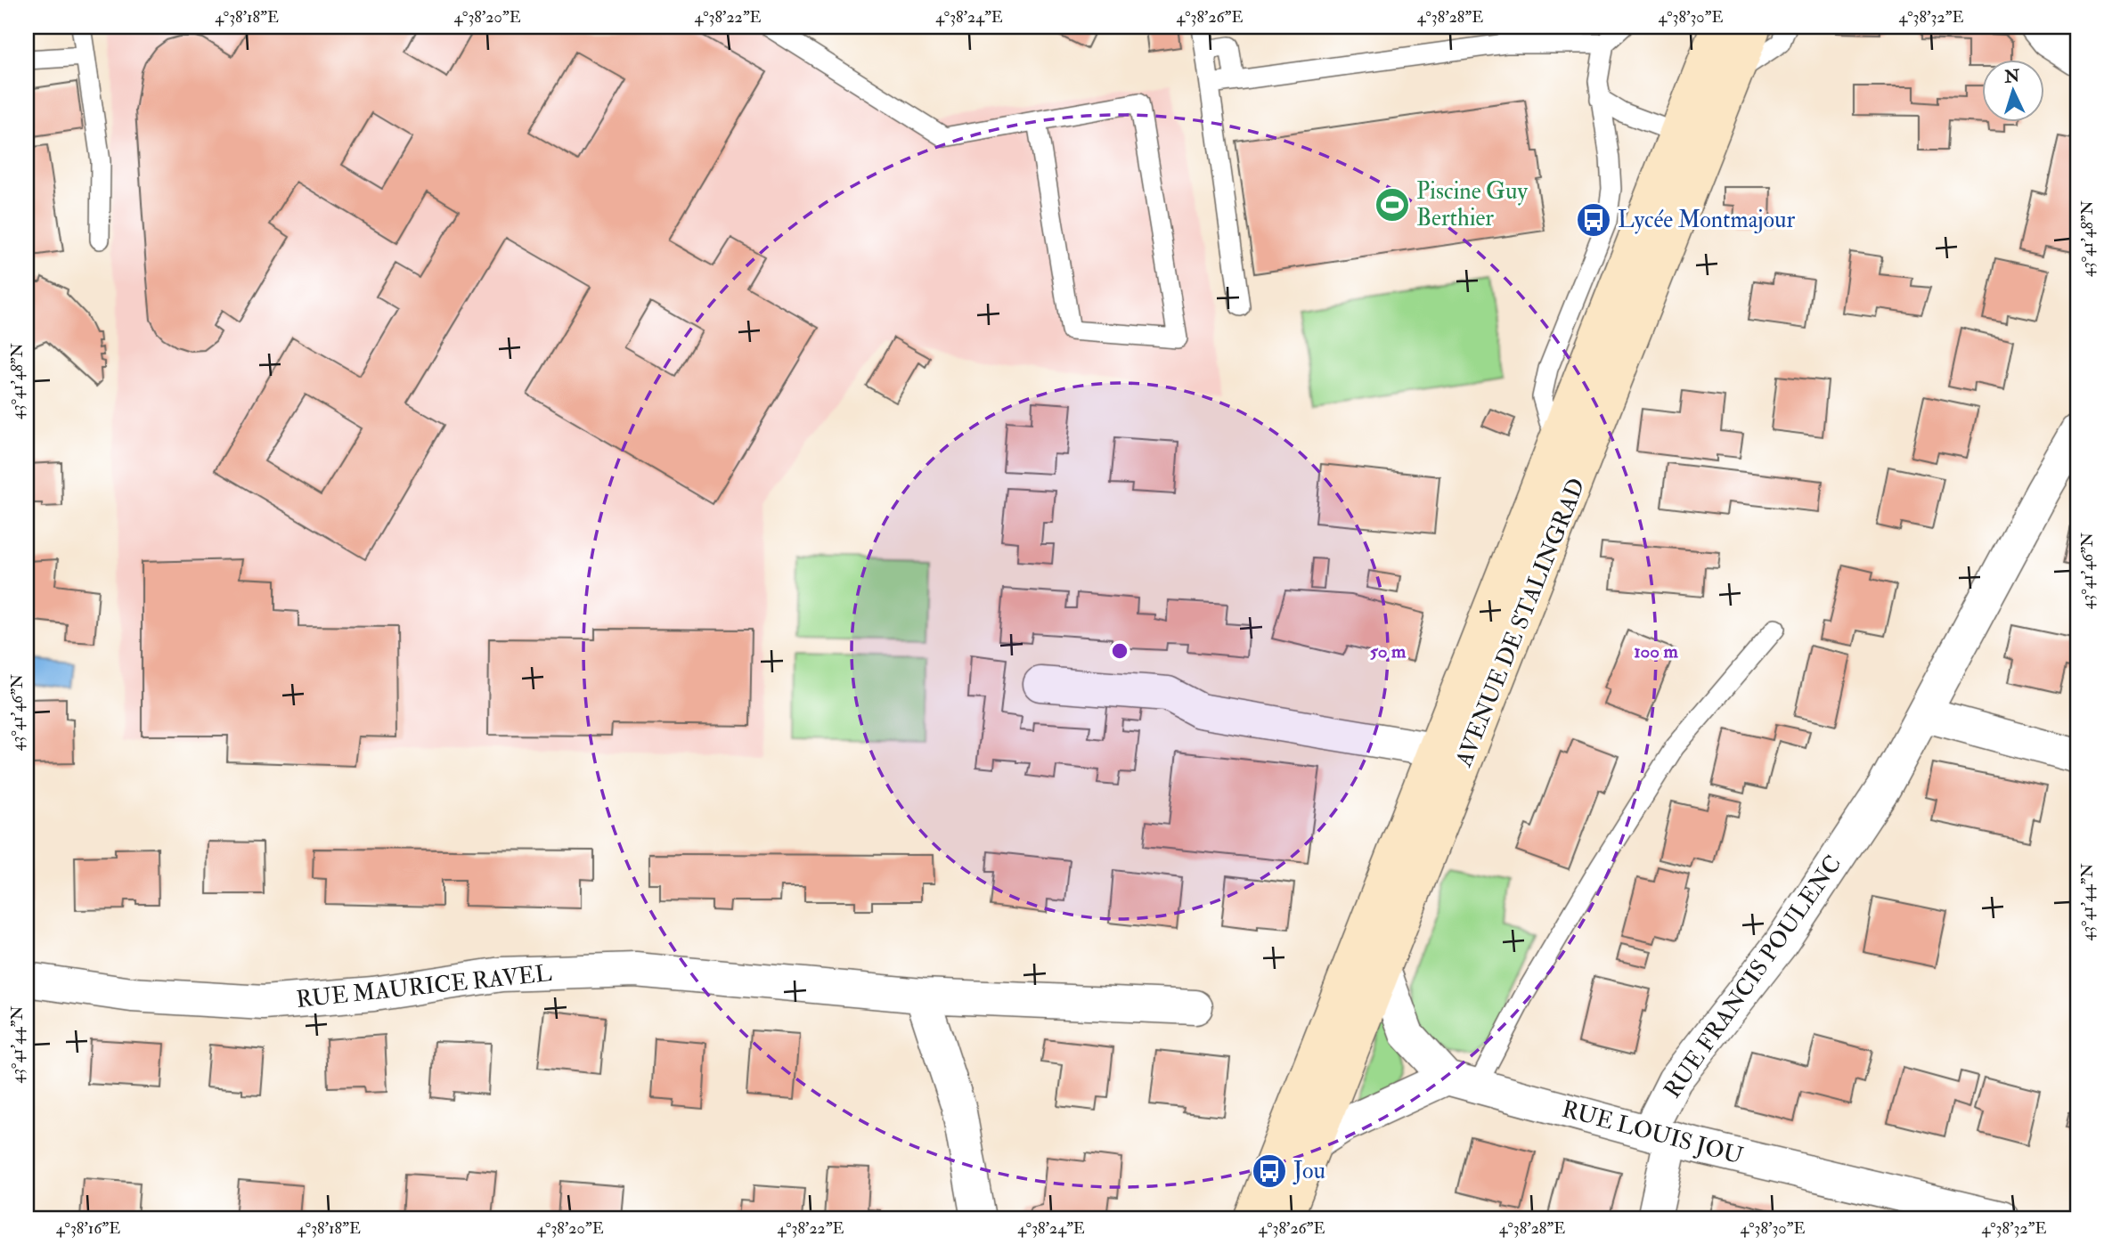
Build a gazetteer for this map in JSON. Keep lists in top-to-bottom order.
{
  "streets": {
    "main road": ["AVENUE DE STALINGRAD"],
    "street": ["RUE FRANCIS POULENC", "RUE MAURICE RAVEL", "RUE LOUIS JOU"]
  },
  "crossings": [
    ["RUE FRANCIS POULENC", "RUE LOUIS JOU"]
  ],
  "places": {
    "sports": ["Piscine Guy Berthier"],
    "bus stop": ["Lycée Montmajour", "Jou"]
  },
  "north": "top",
  "coordinates": [
    "4°38'18\"E",
    "4°38'20\"E",
    "4°38'22\"E",
    "4°38'24\"E",
    "4°38'26\"E",
    "4°38'28\"E",
    "4°38'30\"E",
    "4°38'32\"E",
    "43°41'48\"N",
    "43°41'46\"N",
    "43°41'44\"N",
    "4°38'16\"E"
  ],
  "rings": ["50 m", "100 m"]
}
